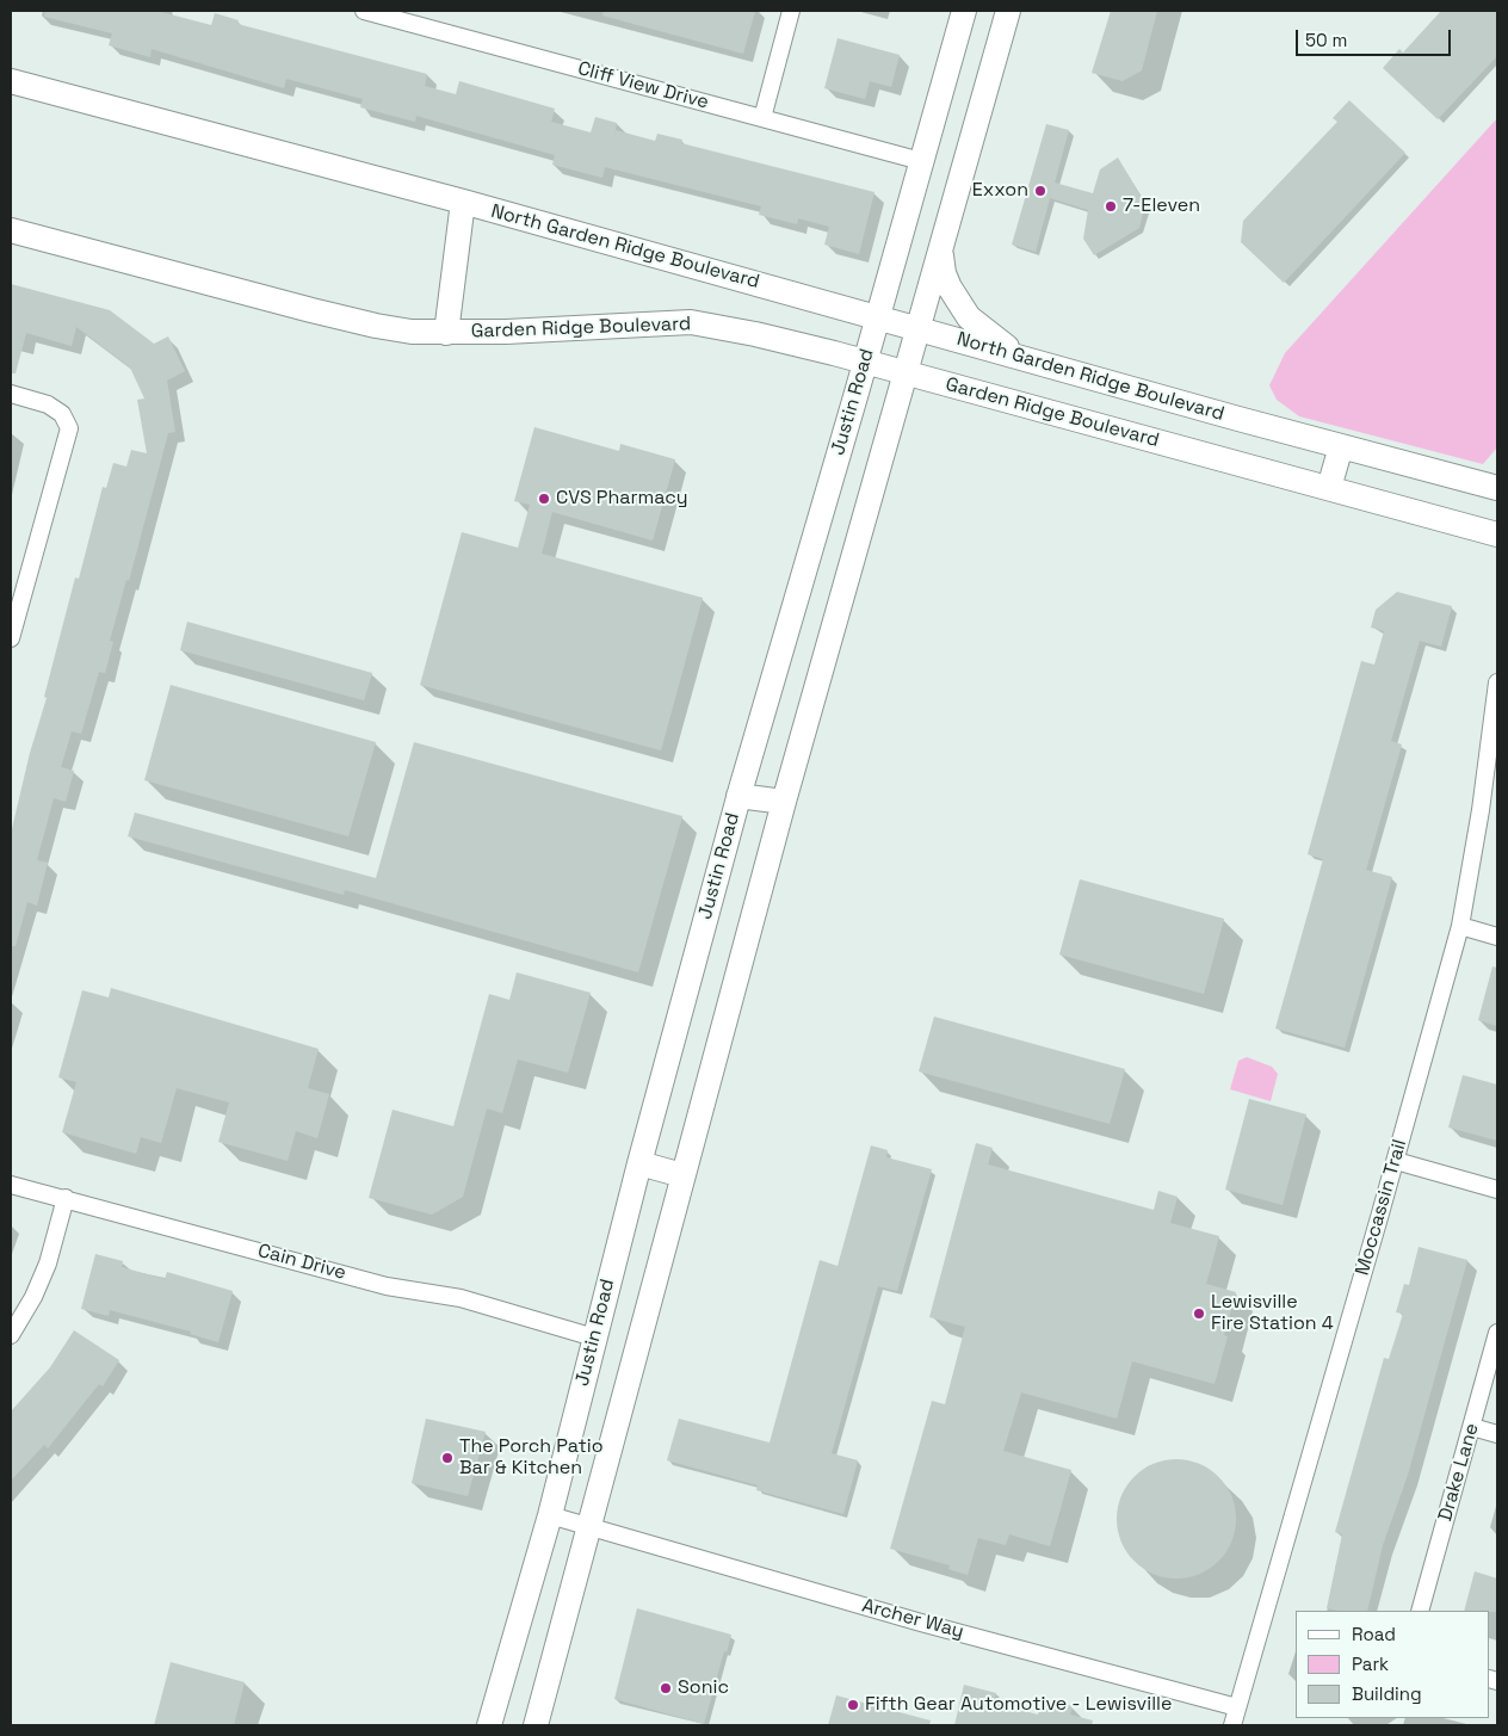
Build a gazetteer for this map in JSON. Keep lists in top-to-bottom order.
{
  "streets": {
    "main road": ["North Garden Ridge Boulevard", "Garden Ridge Boulevard", "Justin Road"],
    "street": [
      "Cliff View Drive",
      "Moccassin Trail",
      "Cain Drive",
      "Drake Lane",
      "Archer Way"
    ]
  },
  "crossings": [
    ["Cliff View Drive", "Justin Road"],
    ["North Garden Ridge Boulevard", "Justin Road"],
    ["Garden Ridge Boulevard", "Justin Road"],
    ["Justin Road", "Cain Drive"],
    ["Justin Road", "Archer Way"],
    ["Moccassin Trail", "Archer Way"]
  ],
  "places": [
    "Exxon",
    "7-Eleven",
    "CVS Pharmacy",
    "Lewisville Fire Station 4",
    "The Porch Patio Bar & Kitchen",
    "Sonic",
    "Fifth Gear Automotive - Lewisville"
  ],
  "legend": ["Road", "Park", "Building"],
  "scale_bar": "50 m"
}
